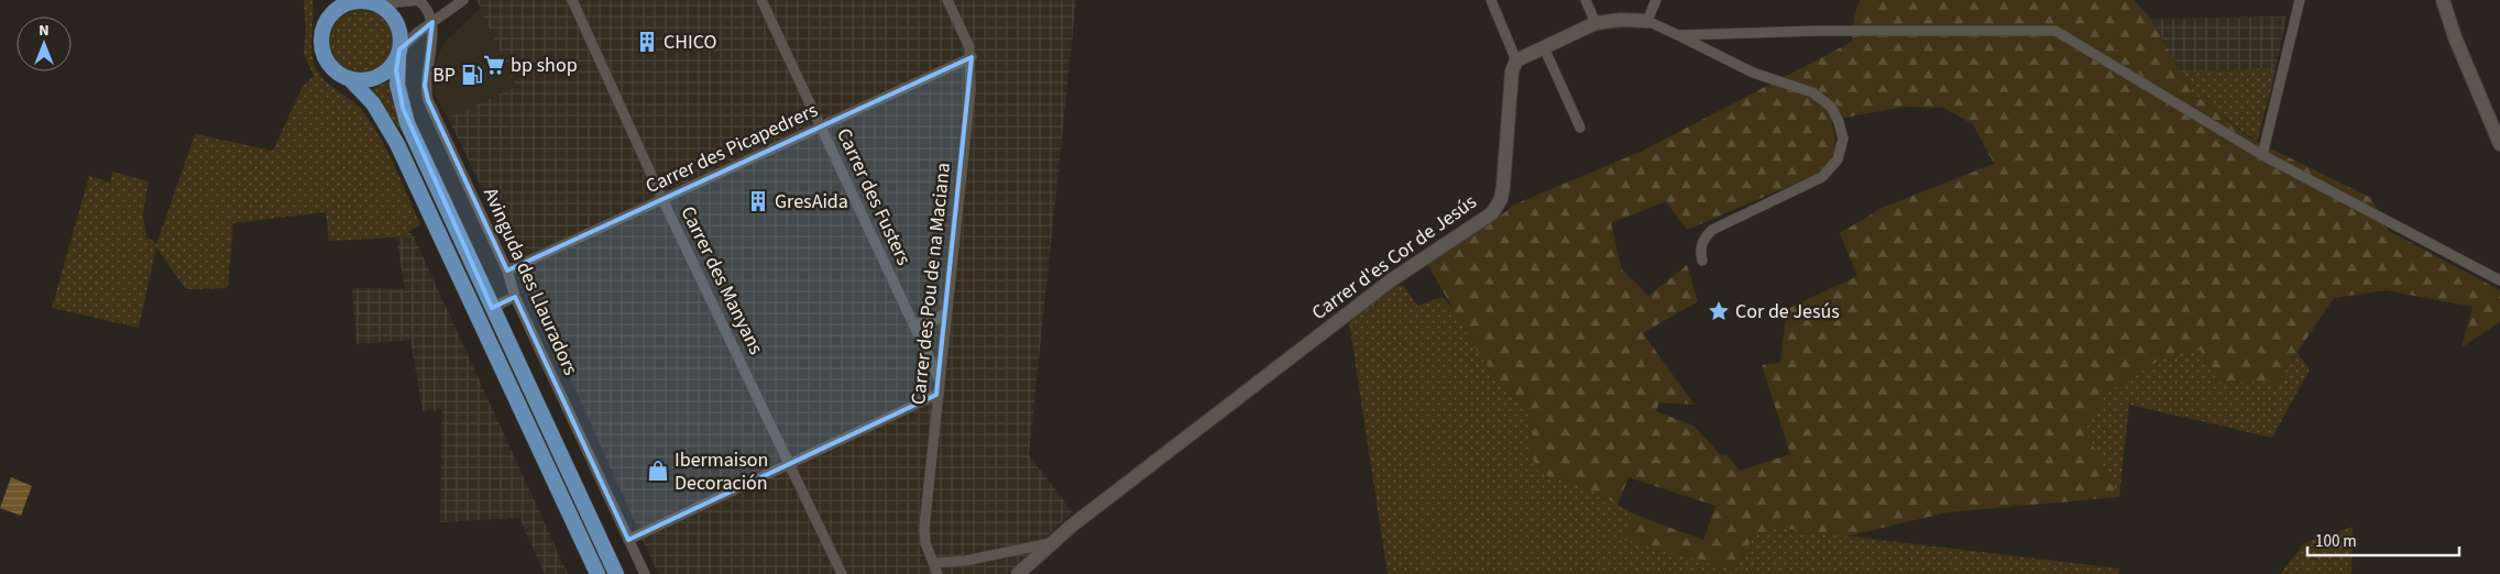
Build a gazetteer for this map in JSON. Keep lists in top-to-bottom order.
{
  "streets": {
    "street": [
      "Carrer des Picapedrers",
      "Carrer des Fusters",
      "Carrer d'es Cor de Jesús",
      "Carrer des Manyans",
      "Avinguda des Llauradors",
      "Carrer des Pou de na Maciana"
    ]
  },
  "crossings": [
    ["Carrer des Picapedrers", "Carrer des Fusters"],
    ["Carrer des Picapedrers", "Carrer des Manyans"],
    ["Carrer des Picapedrers", "Avinguda des Llauradors"],
    ["Carrer des Picapedrers", "Carrer des Pou de na Maciana"],
    ["Carrer des Fusters", "Carrer des Pou de na Maciana"]
  ],
  "places": {
    "building": ["CHICO", "GresAida"],
    "supermarket": ["bp shop"],
    "fuel station": ["BP"],
    "place": ["Cor de Jesús"],
    "shop": ["Ibermaison Decoración"]
  },
  "scale_bar": "100 m",
  "north": "top"
}
